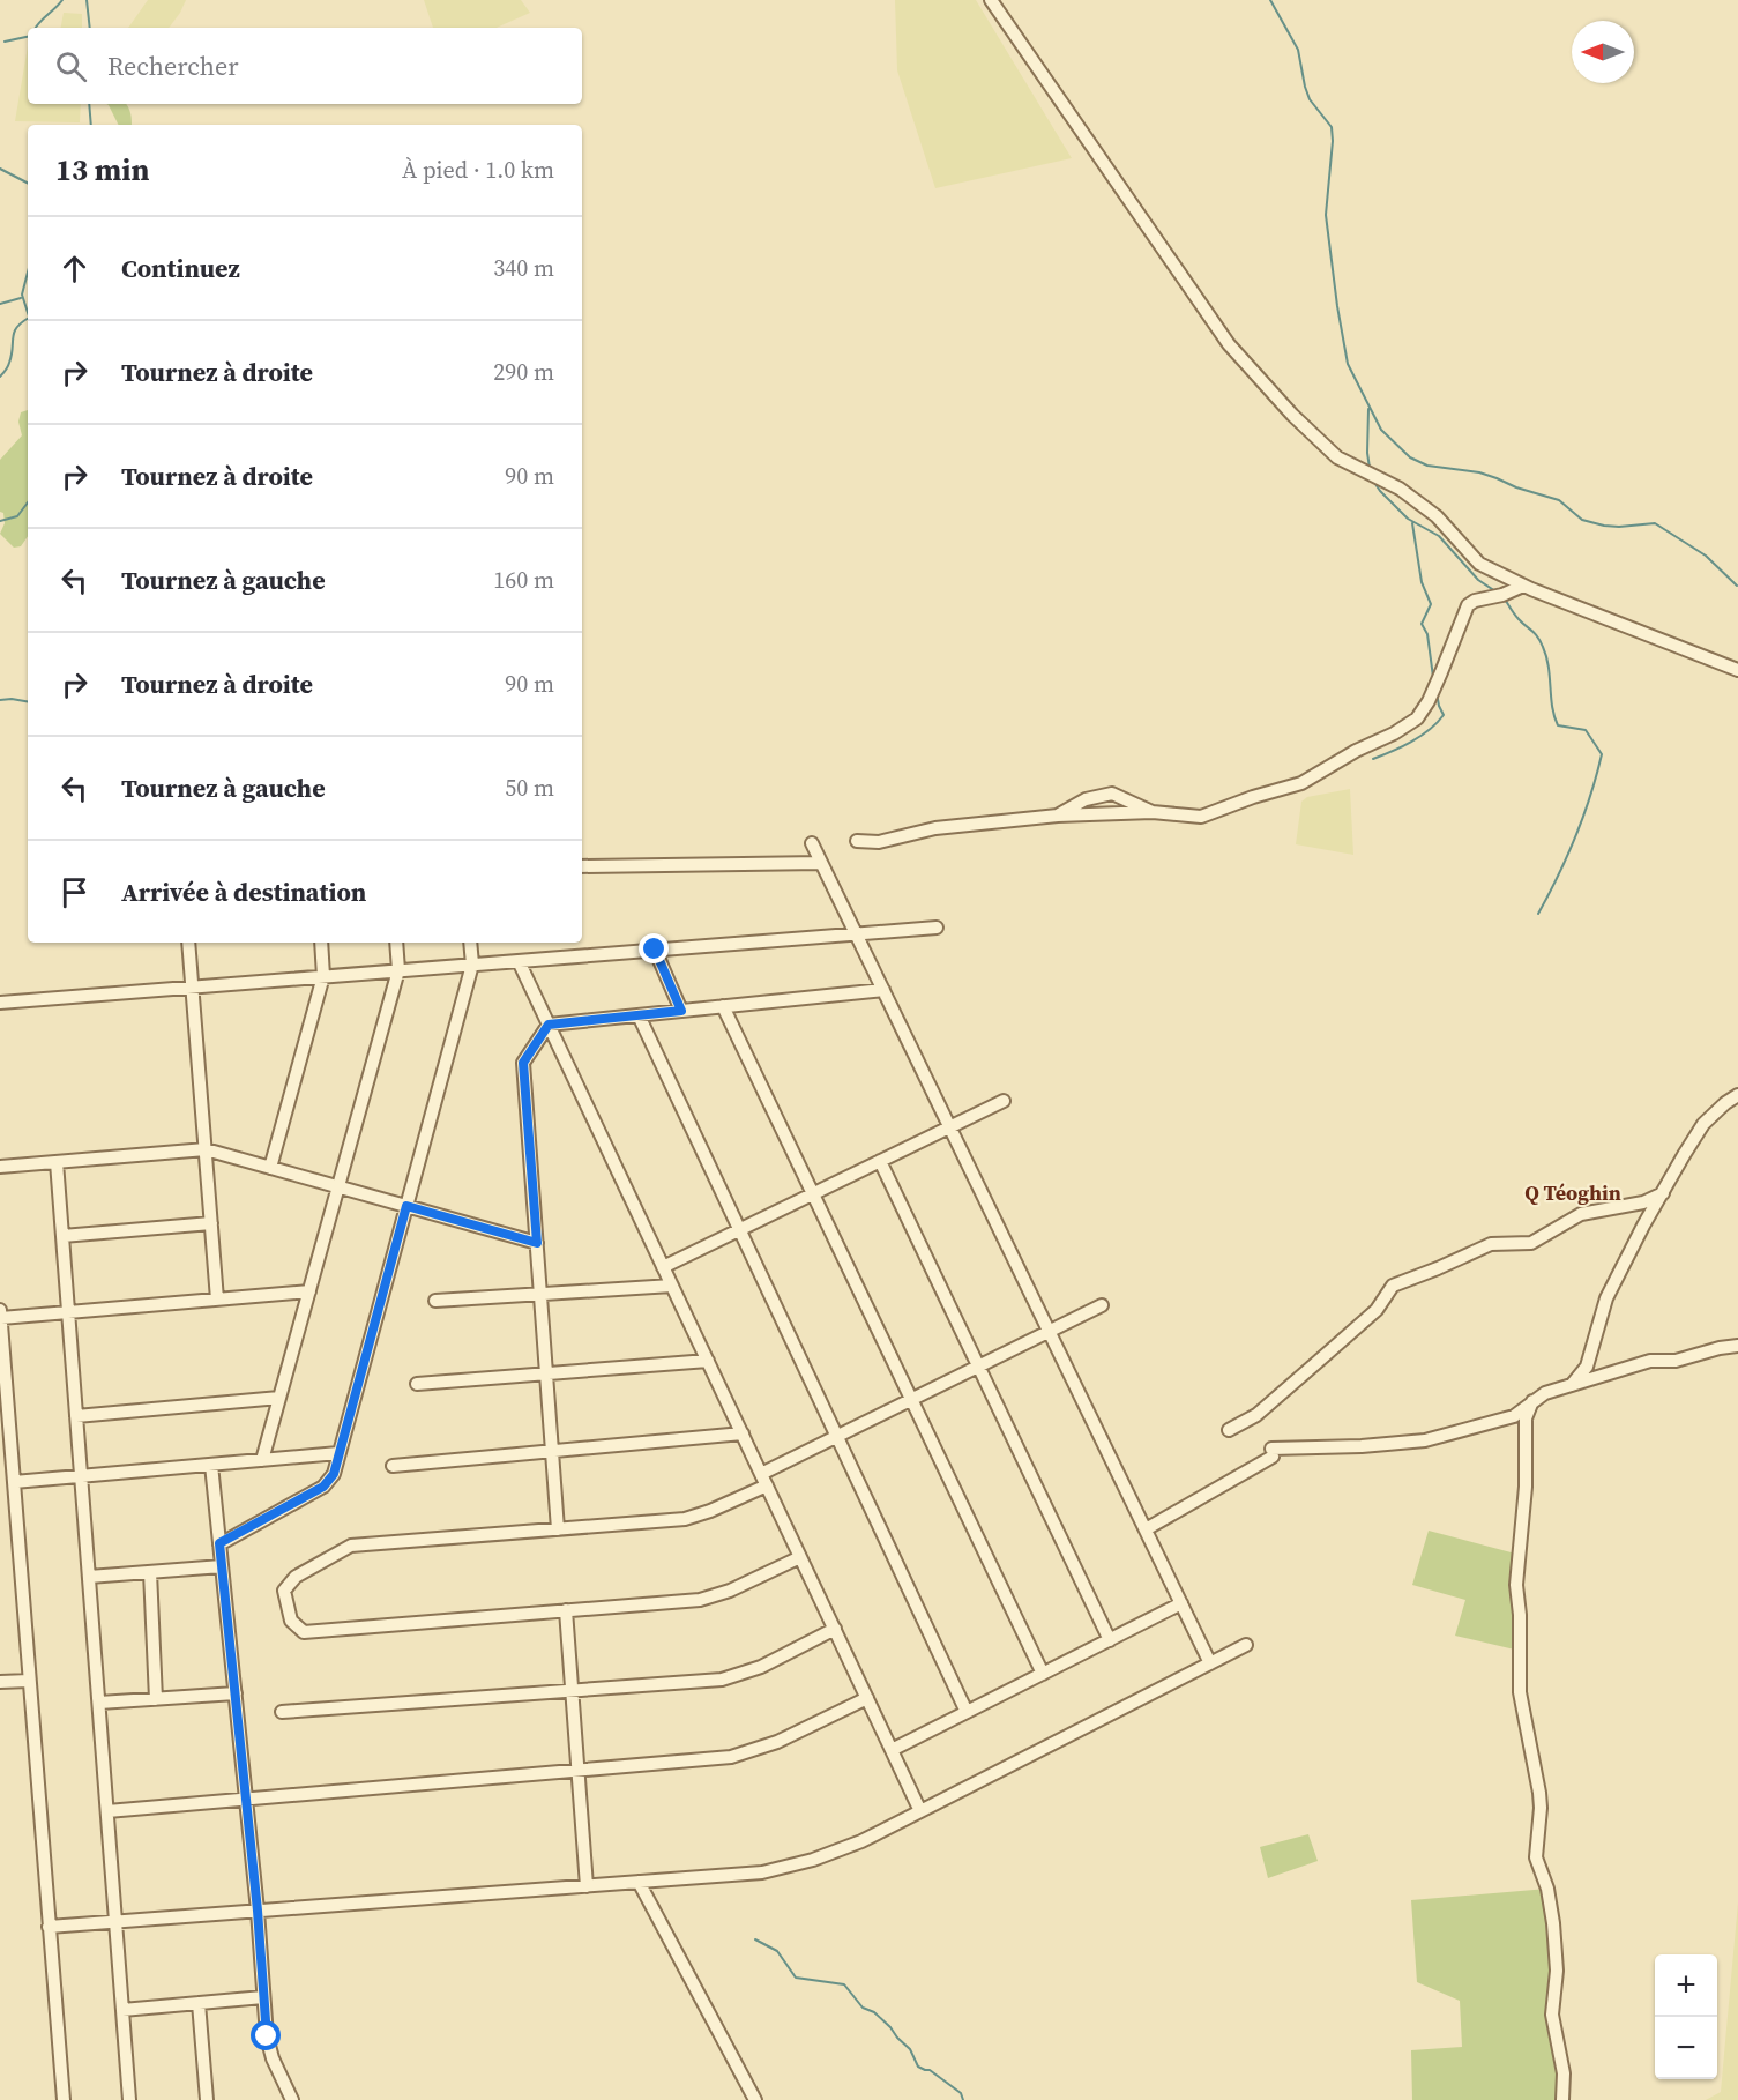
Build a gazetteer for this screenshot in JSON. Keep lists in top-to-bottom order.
{
  "districts": ["Q Téoghin"],
  "north": "left",
  "page": {
    "search": "Rechercher",
    "heading": ["13 min", "À pied · 1.0 km"],
    "list": [
      ["Continuez", "340 m"],
      ["Tournez à droite", "290 m"],
      ["Tournez à droite", "90 m"],
      ["Tournez à gauche", "160 m"],
      ["Tournez à droite", "90 m"],
      ["Tournez à gauche", "50 m"],
      "Arrivée à destination"
    ],
    "map_buttons": ["+", "−"]
  }
}
